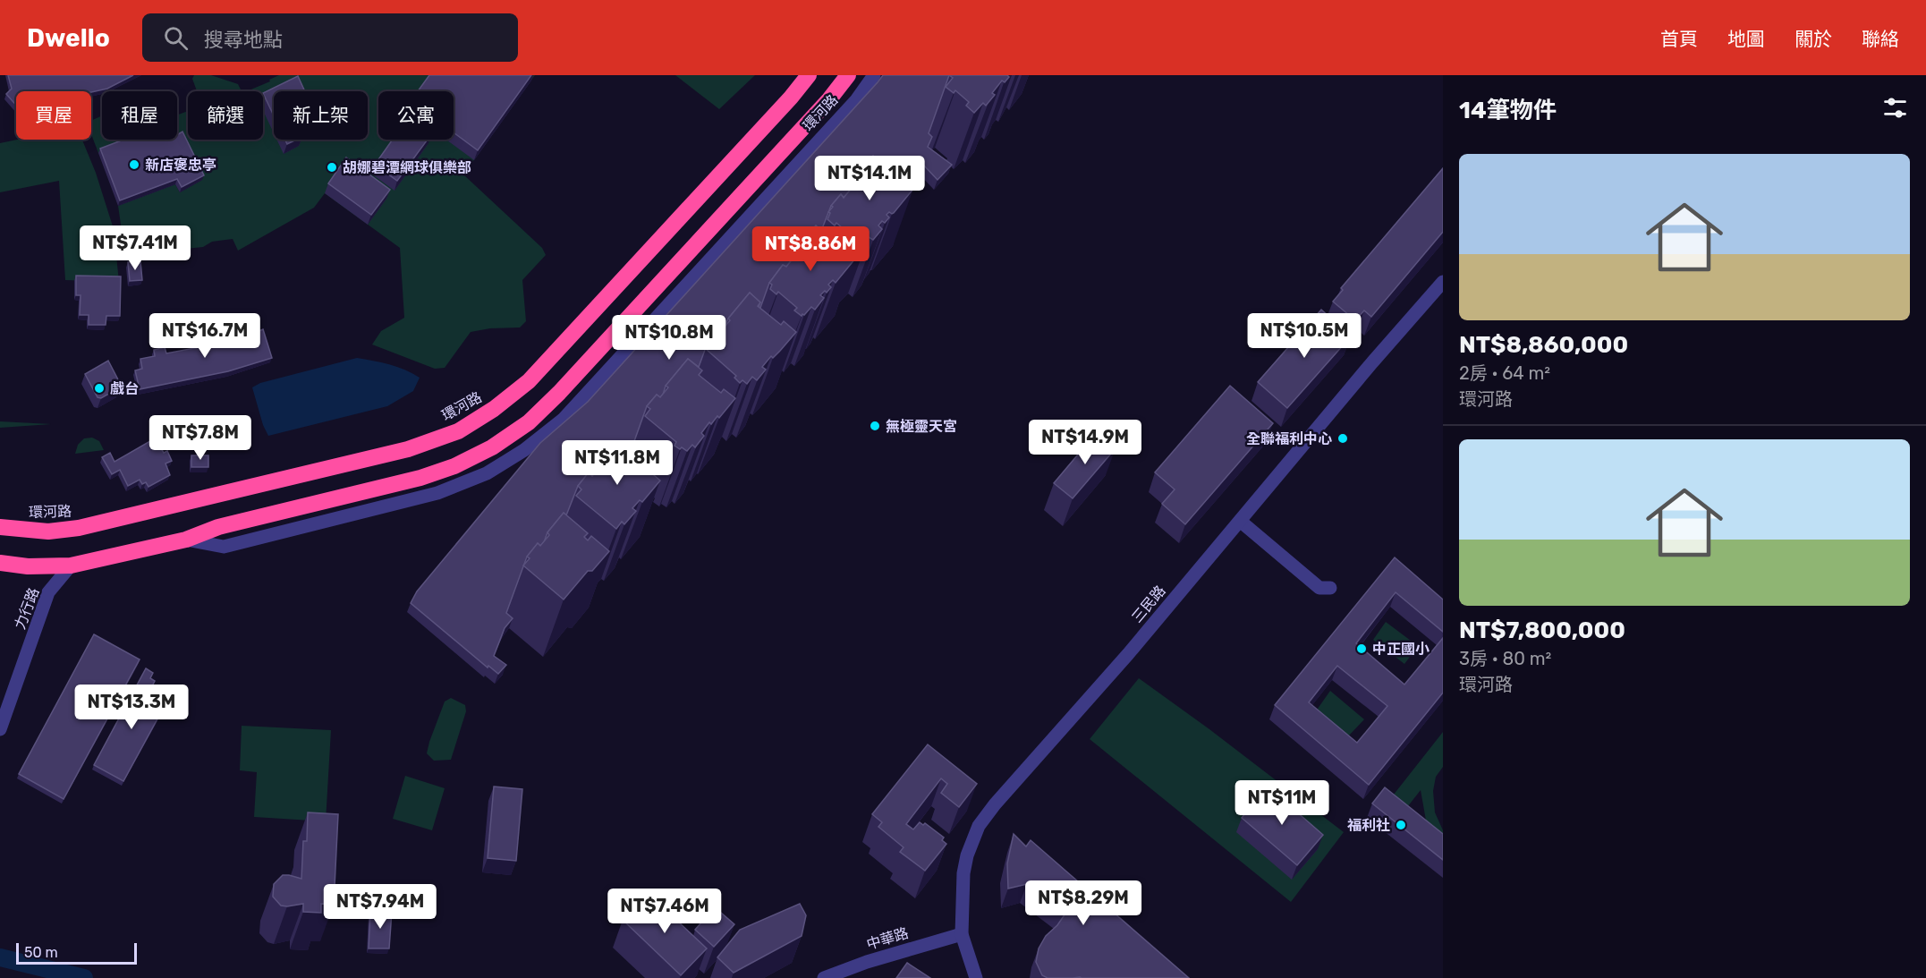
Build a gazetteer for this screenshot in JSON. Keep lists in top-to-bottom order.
{
  "streets": {
    "highway": ["環河路"],
    "street": ["三民路", "力行路", "中華路"]
  },
  "crossings": [
    ["環河路", "力行路"],
    ["三民路", "中華路"]
  ],
  "places": [
    "新店褒忠亭",
    "胡娜碧潭網球俱樂部",
    "戲台",
    "無極靈天宮",
    "全聯福利中心",
    "中正國小",
    "福利社"
  ],
  "scale_bar": "50 m",
  "page": {
    "header": "Dwello",
    "search": "搜尋地點",
    "nav": [
      "首頁",
      "地圖",
      "關於",
      "聯絡"
    ],
    "heading": "14筆物件",
    "chip": [
      "買屋",
      "租屋",
      "篩選",
      "新上架",
      "公寓"
    ],
    "list": [
      {
        "name": "NT$8,860,000",
        "note": "2房 · 64 m² · 環河路"
      },
      {
        "name": "NT$7,800,000",
        "note": "3房 · 80 m² · 環河路"
      }
    ],
    "price": [
      "NT$14.1M",
      "NT$7.41M",
      "NT$8.86M",
      "NT$16.7M",
      "NT$10.5M",
      "NT$10.8M",
      "NT$7.8M",
      "NT$14.9M",
      "NT$11.8M",
      "NT$13.3M",
      "NT$11M",
      "NT$8.29M",
      "NT$7.94M",
      "NT$7.46M"
    ],
    "scale": "50 m"
  }
}
